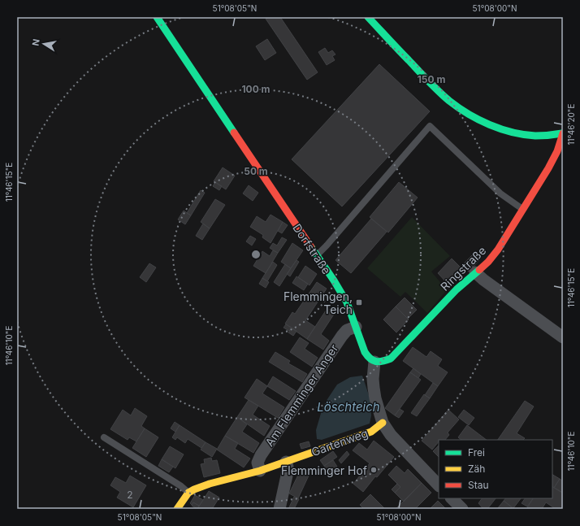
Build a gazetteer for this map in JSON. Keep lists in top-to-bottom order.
{
  "streets": {
    "street": [
      "Dorfstraße",
      "Ringstraße",
      "Am Flemminger Anger",
      "Gartenweg"
    ]
  },
  "crossings": [
    ["Dorfstraße", "Ringstraße"],
    ["Dorfstraße", "Am Flemminger Anger"],
    ["Am Flemminger Anger", "Gartenweg"]
  ],
  "water": ["Löschteich"],
  "places": {
    "transit": ["Flemmingen, Teich"],
    "other": ["Flemminger Hof"]
  },
  "house_numbers": ["2"],
  "legend": ["Frei", "Zäh", "Stau"],
  "north": "left",
  "coordinates": [
    "51°08'05\"N",
    "51°08'00\"N",
    "11°46'20\"E",
    "11°46'15\"E",
    "11°46'10\"E"
  ],
  "rings": ["150 m", "100 m", "50 m"]
}
